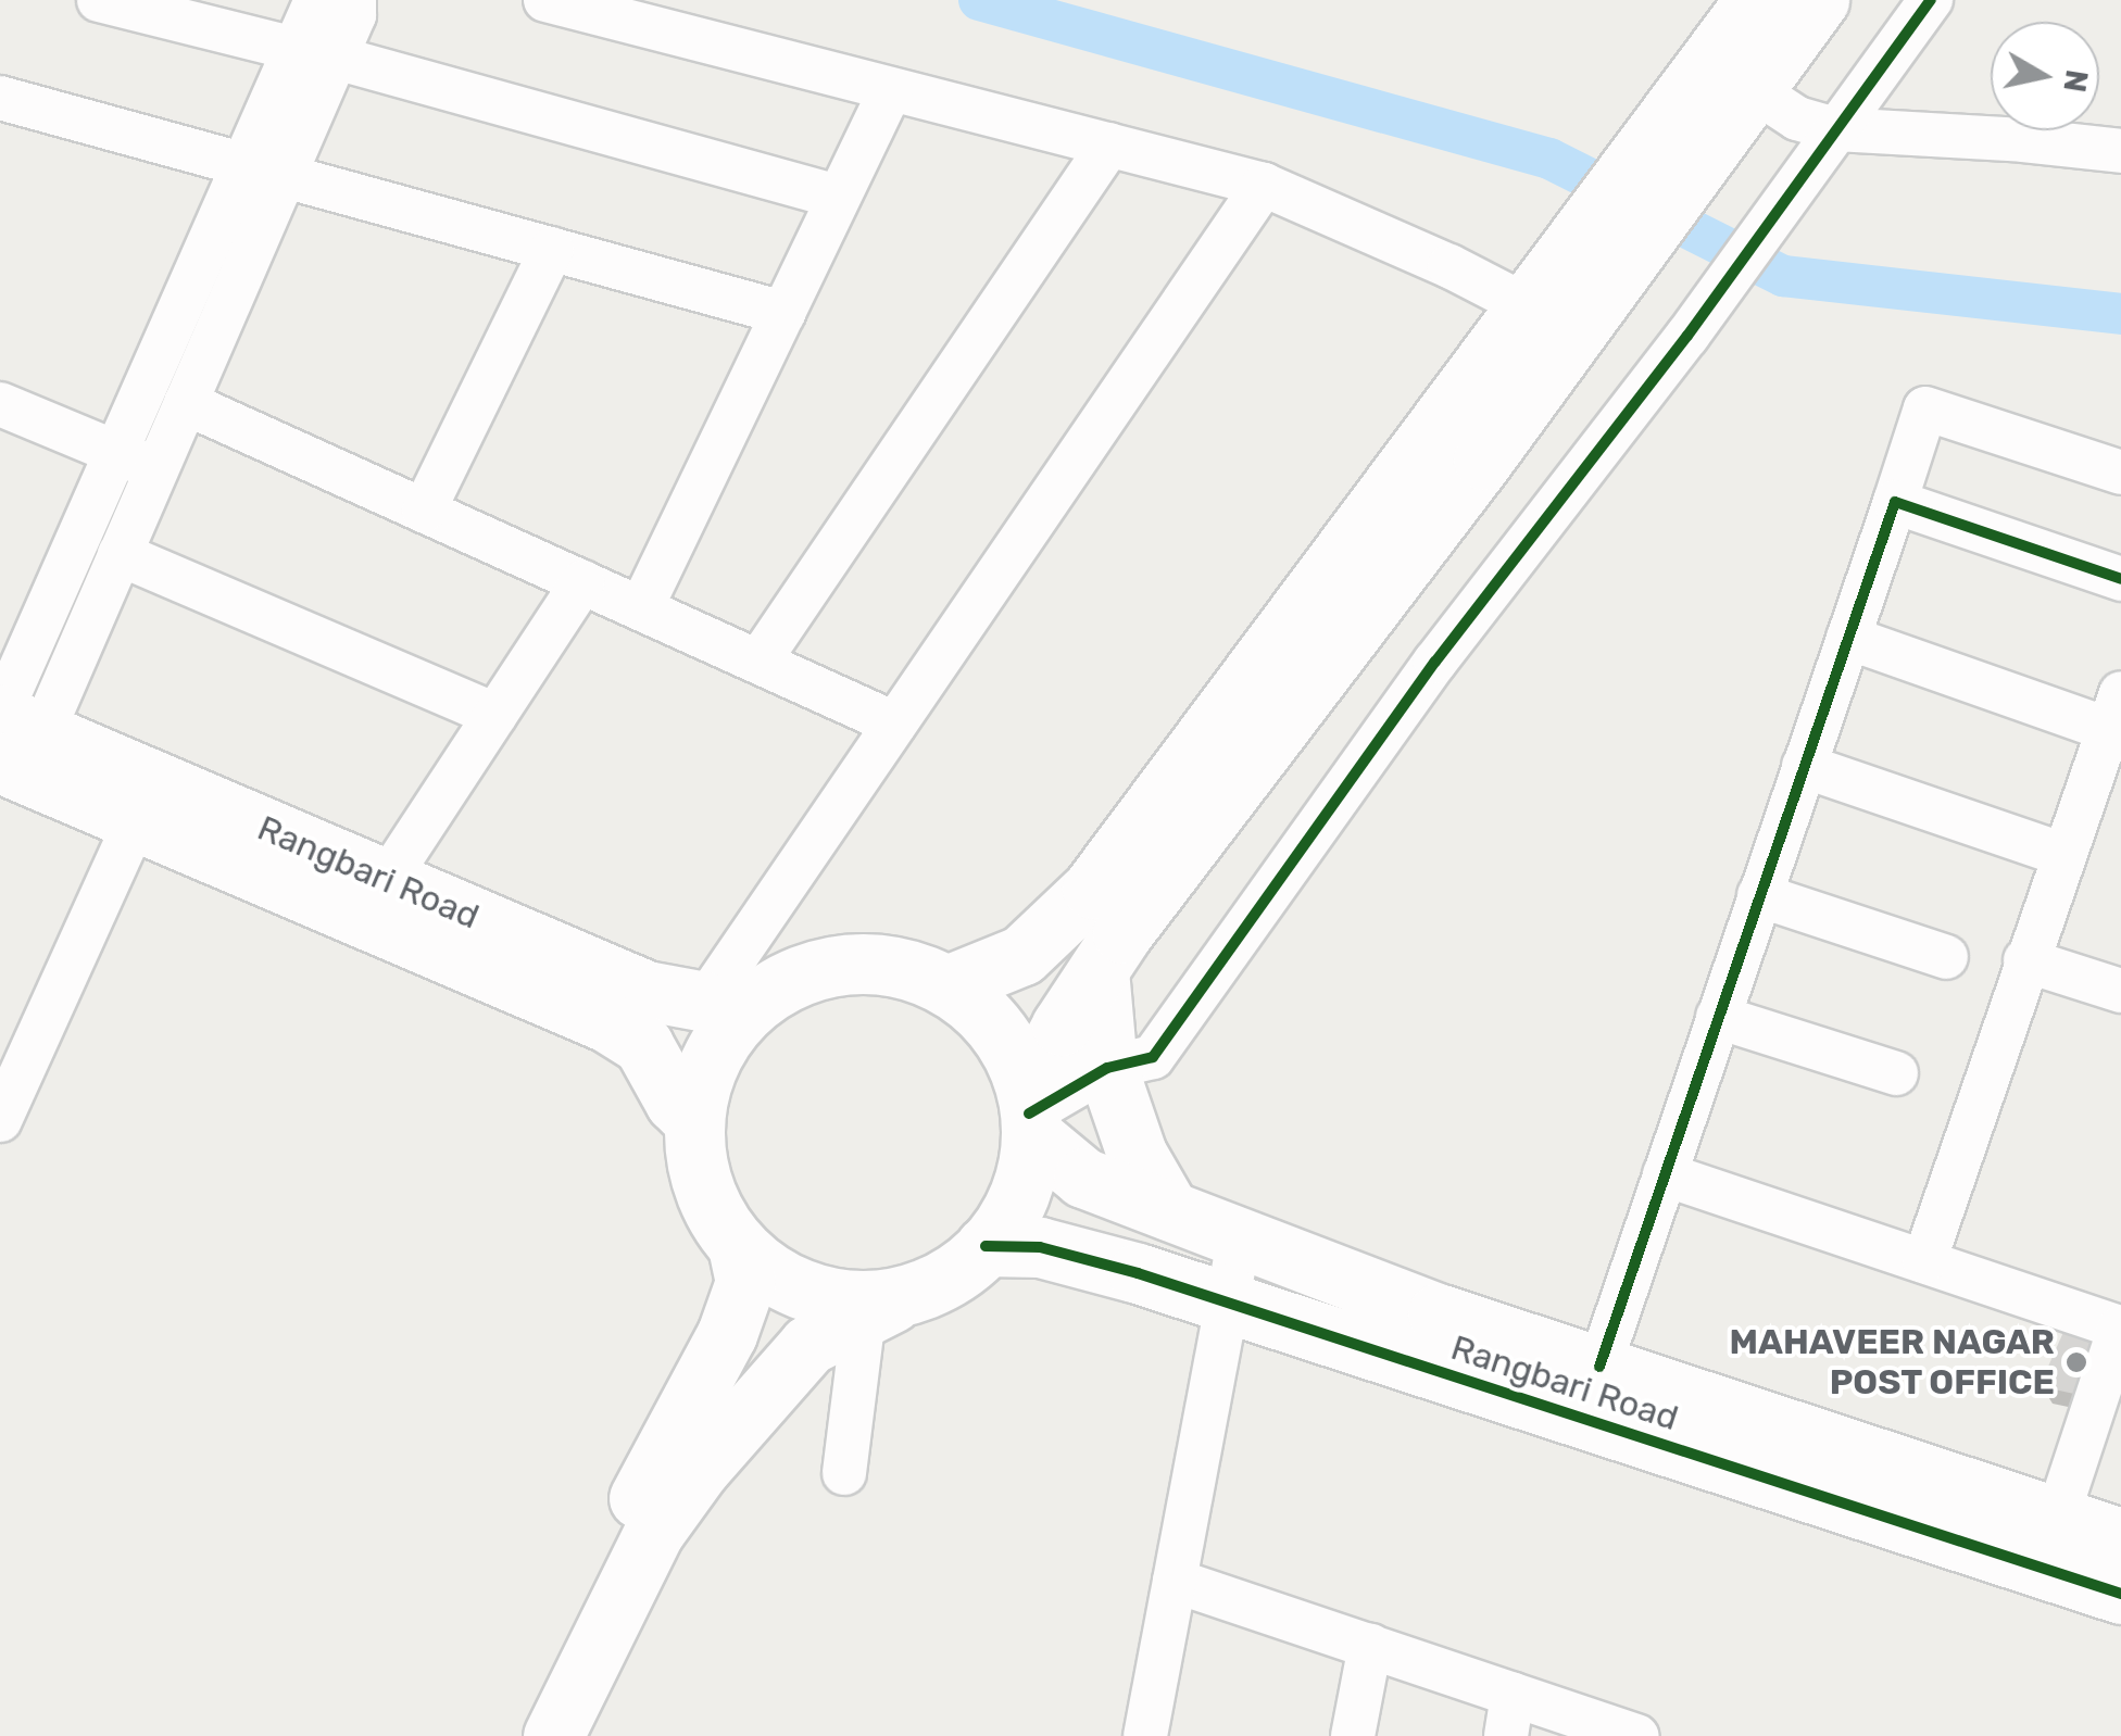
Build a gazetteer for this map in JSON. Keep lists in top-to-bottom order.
{
  "streets": {
    "street": ["Rangbari Road"]
  },
  "places": ["MAHAVEER NAGAR POST OFFICE"],
  "north": "right"
}
